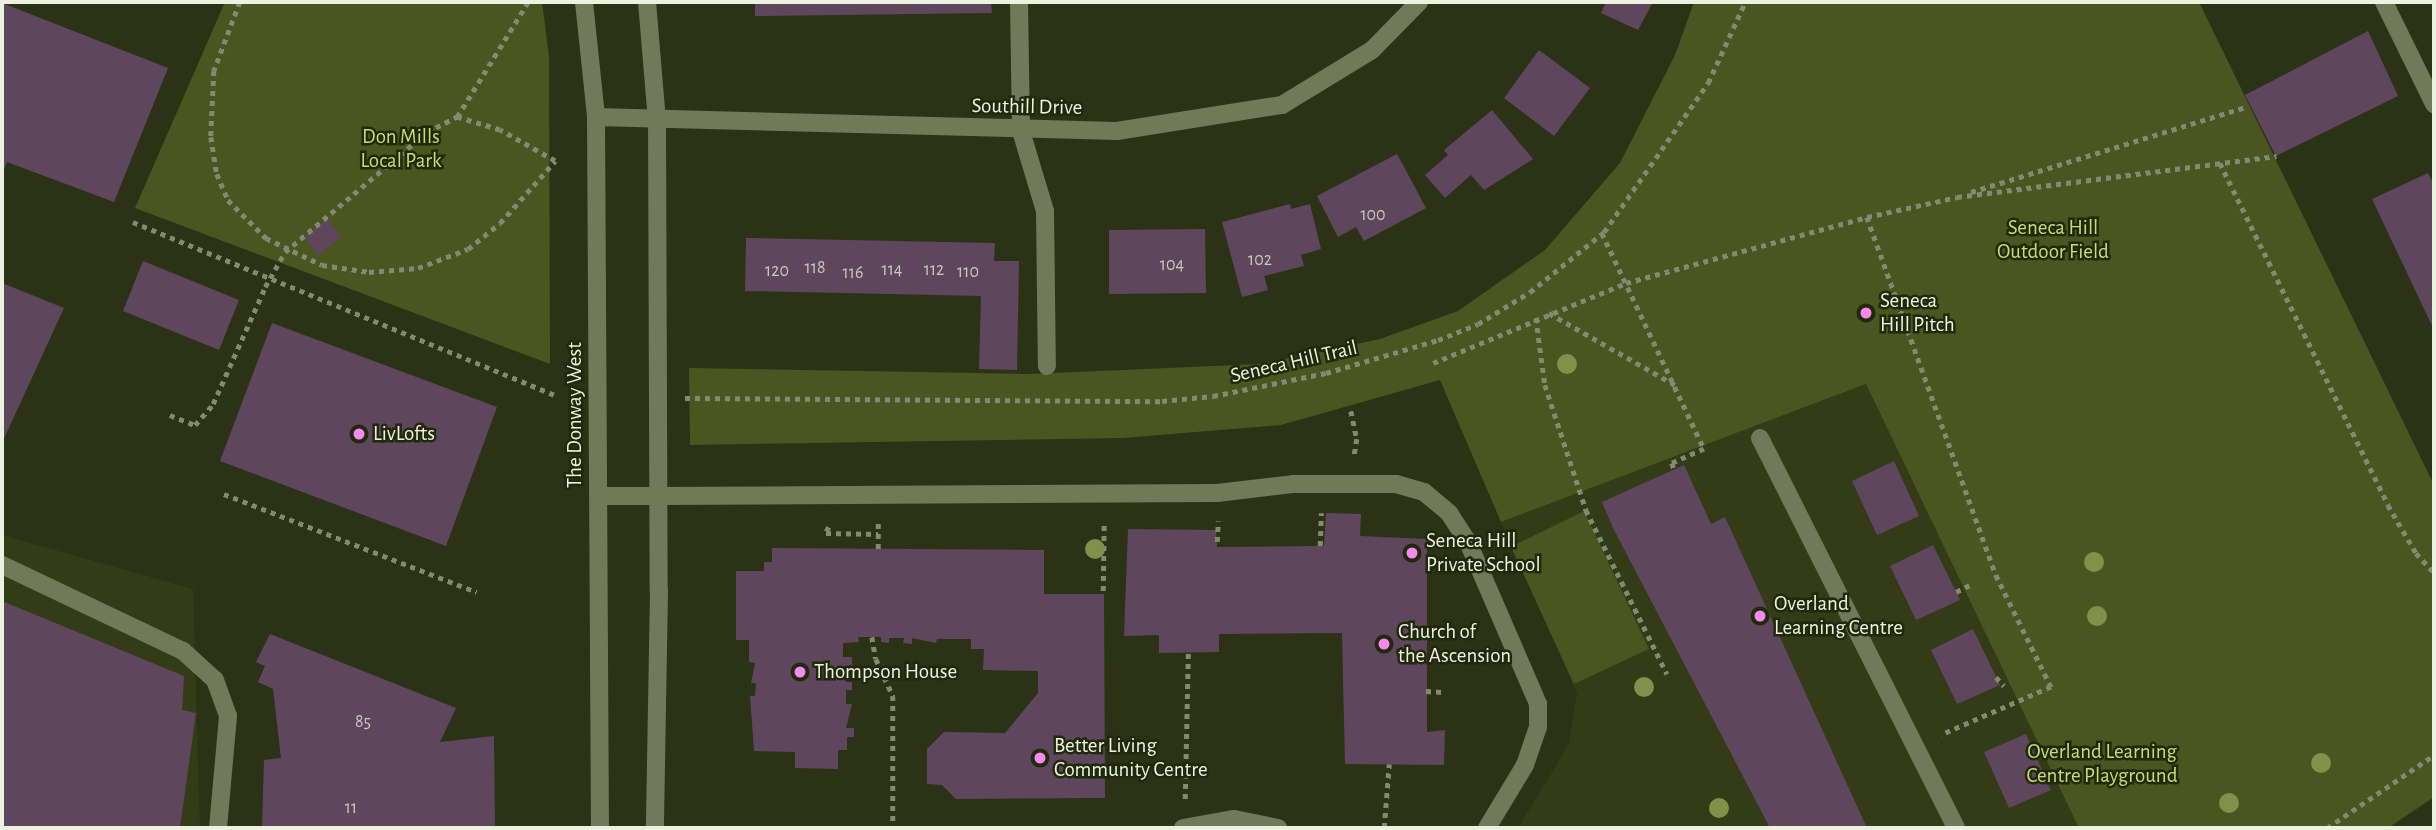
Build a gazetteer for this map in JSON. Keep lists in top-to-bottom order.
{
  "streets": {
    "street": ["Southill Drive", "The Donway West"],
    "path": ["Seneca Hill Trail"]
  },
  "crossings": [
    ["Southill Drive", "The Donway West"]
  ],
  "parks": ["Don Mills Local Park", "Seneca Hill Outdoor Field", "Overland Learning Centre Playground"],
  "places": [
    "Seneca Hill Pitch",
    "LivLofts",
    "Seneca Hill Private School",
    "Overland Learning Centre",
    "Church of the Ascension",
    "Thompson House",
    "Better Living Community Centre"
  ],
  "house_numbers": [
    "100",
    "102",
    "104",
    "118",
    "114",
    "112",
    "120",
    "110",
    "116",
    "85",
    "11"
  ]
}
